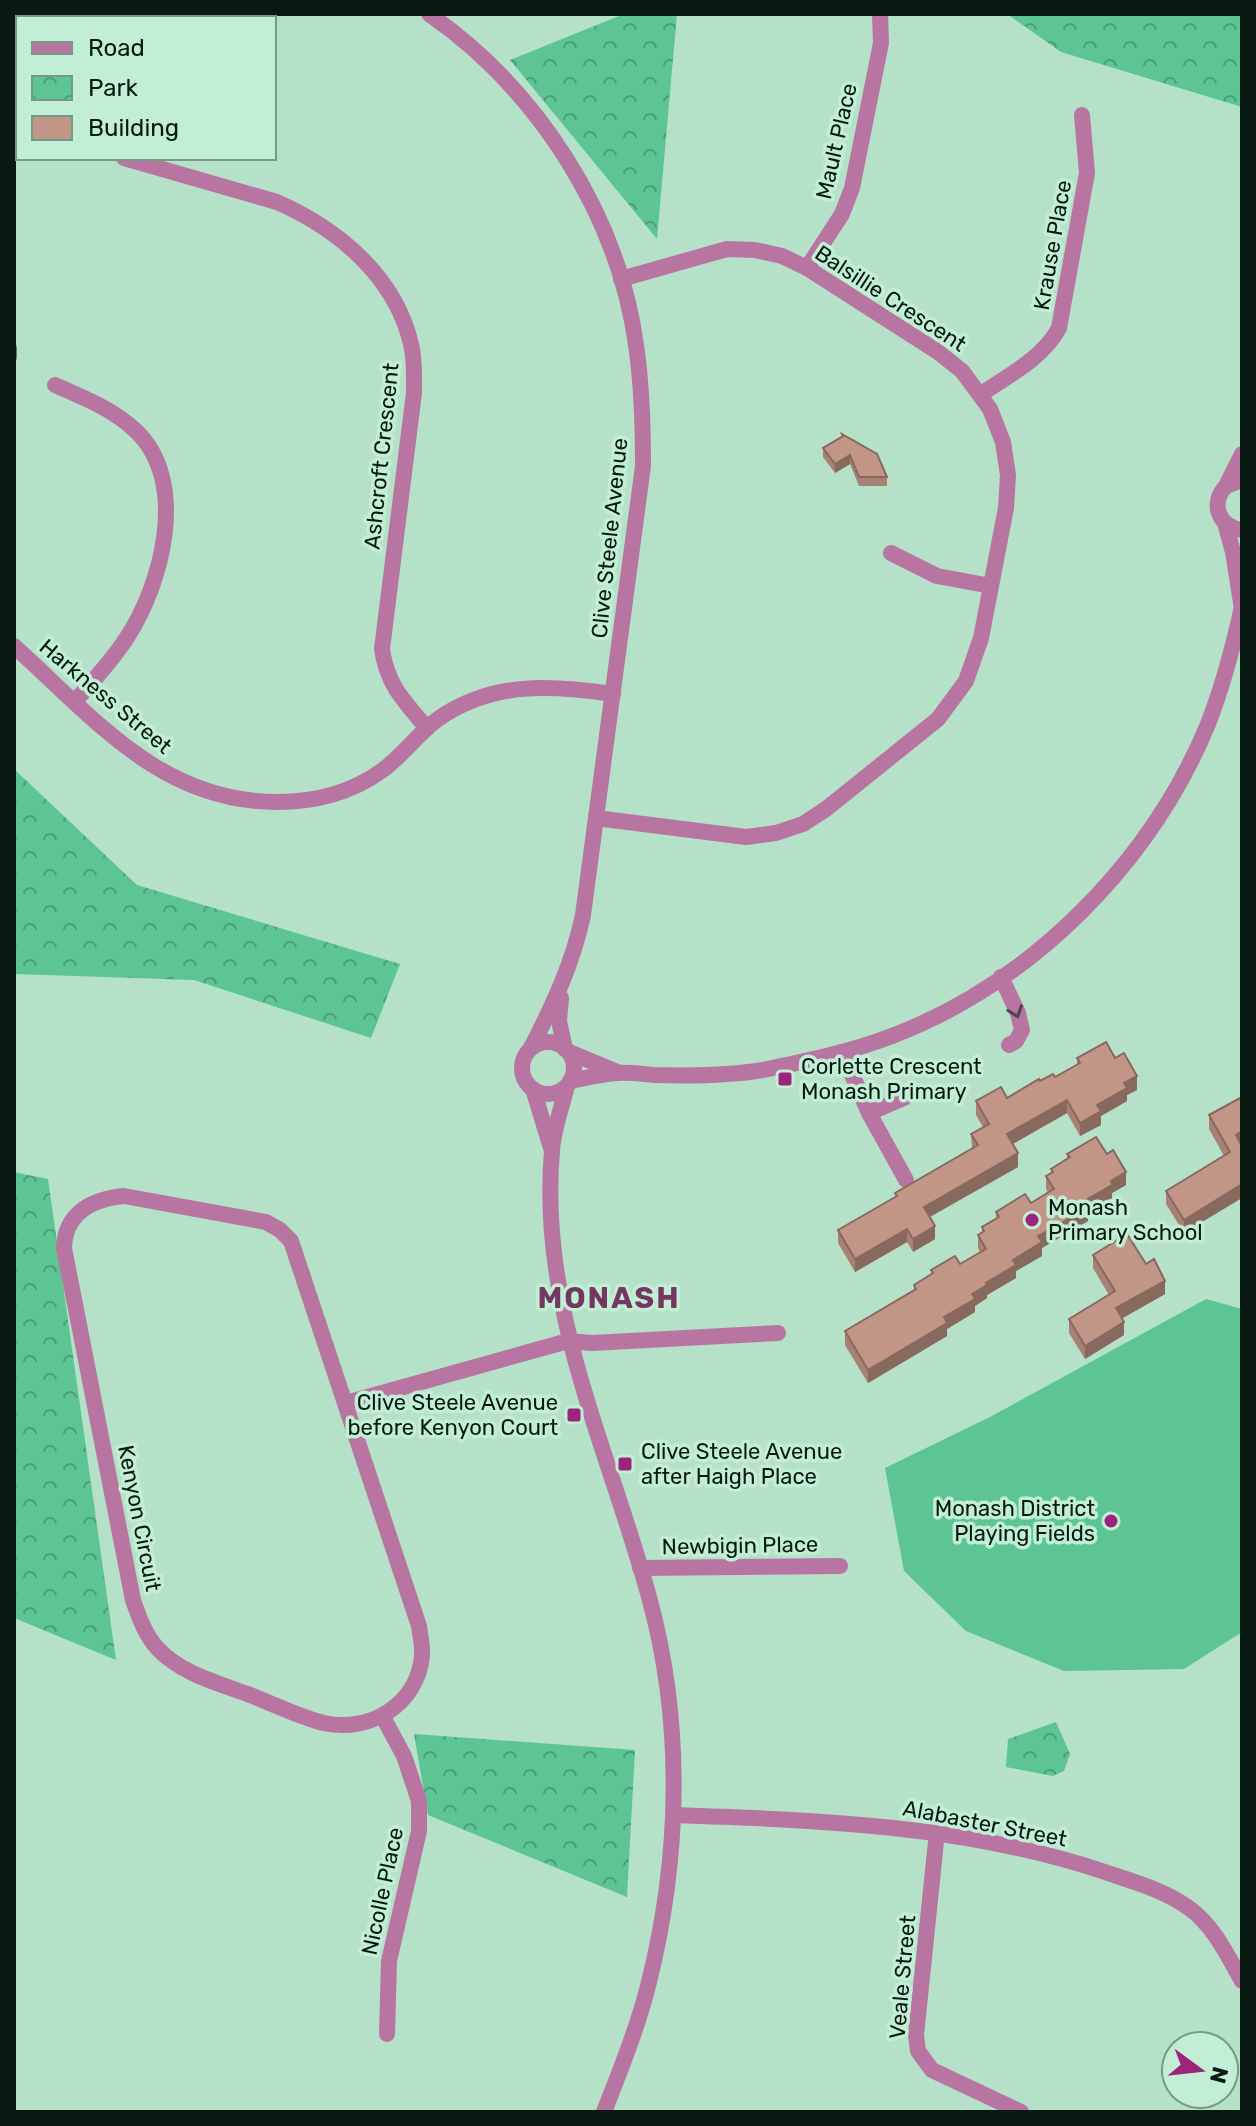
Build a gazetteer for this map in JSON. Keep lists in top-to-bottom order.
{
  "streets": {
    "street": [
      "Mault Place",
      "Krause Place",
      "Balsillie Crescent",
      "Ashcroft Crescent",
      "Clive Steele Avenue",
      "Harkness Street",
      "Kenyon Circuit",
      "Newbigin Place",
      "Alabaster Street",
      "Nicolle Place",
      "Veale Street"
    ]
  },
  "crossings": [
    ["Mault Place", "Balsillie Crescent"],
    ["Krause Place", "Balsillie Crescent"],
    ["Balsillie Crescent", "Clive Steele Avenue"],
    ["Ashcroft Crescent", "Harkness Street"],
    ["Clive Steele Avenue", "Harkness Street"],
    ["Kenyon Circuit", "Nicolle Place"],
    ["Alabaster Street", "Veale Street"]
  ],
  "districts": ["MONASH"],
  "places": {
    "transit": ["Corlette Crescent Monash Primary", "Clive Steele Avenue before Kenyon Court", "Clive Steele Avenue after Haigh Place"],
    "other": ["Monash Primary School", "Monash District Playing Fields"]
  },
  "legend": ["Road", "Park", "Building"],
  "north": "right"
}
